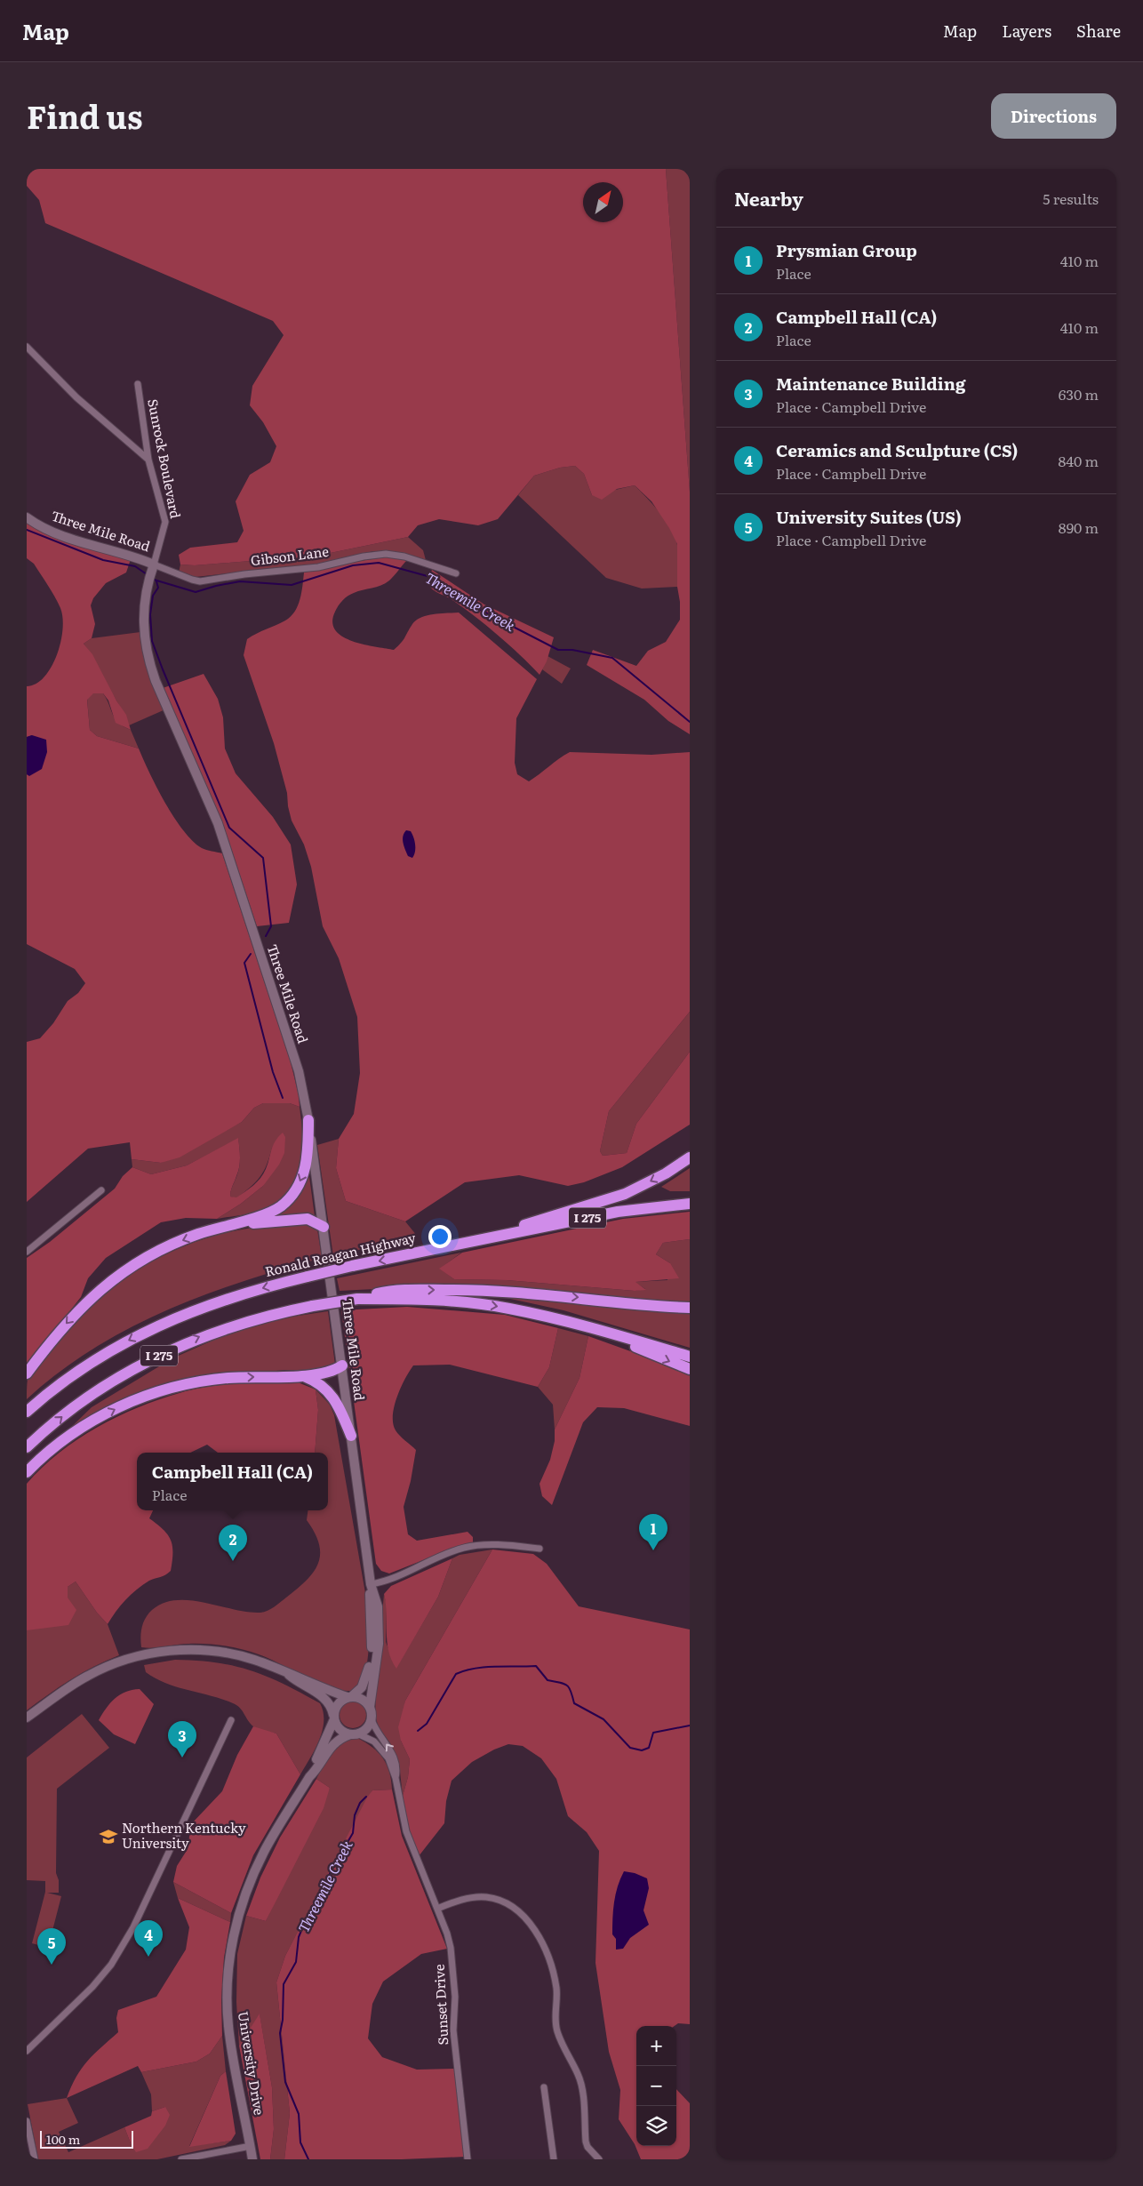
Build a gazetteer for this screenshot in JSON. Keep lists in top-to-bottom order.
{
  "streets": {
    "highway": ["I 275", "Ronald Reagan Highway"],
    "main road": ["Three Mile Road", "University Drive"],
    "street": ["Sunrock Boulevard", "Gibson Lane", "Sunset Drive"]
  },
  "crossings": [
    ["Sunrock Boulevard", "Three Mile Road"],
    ["Sunrock Boulevard", "Gibson Lane"],
    ["Three Mile Road", "Gibson Lane"],
    ["Three Mile Road", "Sunset Drive"],
    ["Three Mile Road", "University Drive"],
    ["Sunset Drive", "University Drive"]
  ],
  "water": ["Threemile Creek"],
  "places": {
    "school or university": ["Northern Kentucky University"]
  },
  "scale_bar": "100 m",
  "north": "top right",
  "page": {
    "header": "Map",
    "nav": ["Map", "Layers", "Share"],
    "title": "Find us",
    "buttons": "Directions",
    "heading": ["Nearby", "5 results"],
    "list": [
      {
        "mark": "1",
        "name": "Prysmian Group",
        "note": "Place",
        "value": "410 m"
      },
      {
        "mark": "2",
        "name": "Campbell Hall (CA)",
        "note": "Place",
        "value": "410 m"
      },
      {
        "mark": "3",
        "name": "Maintenance Building",
        "note": "Place · Campbell Drive",
        "value": "630 m"
      },
      {
        "mark": "4",
        "name": "Ceramics and Sculpture (CS)",
        "note": "Place · Campbell Drive",
        "value": "840 m"
      },
      {
        "mark": "5",
        "name": "University Suites (US)",
        "note": "Place · Campbell Drive",
        "value": "890 m"
      }
    ],
    "popup": ["Campbell Hall (CA)", "Place"],
    "pins": [
      "1",
      "2",
      "3",
      "4",
      "5"
    ],
    "map_buttons": ["+", "−"],
    "scale": "100 m"
  }
}
